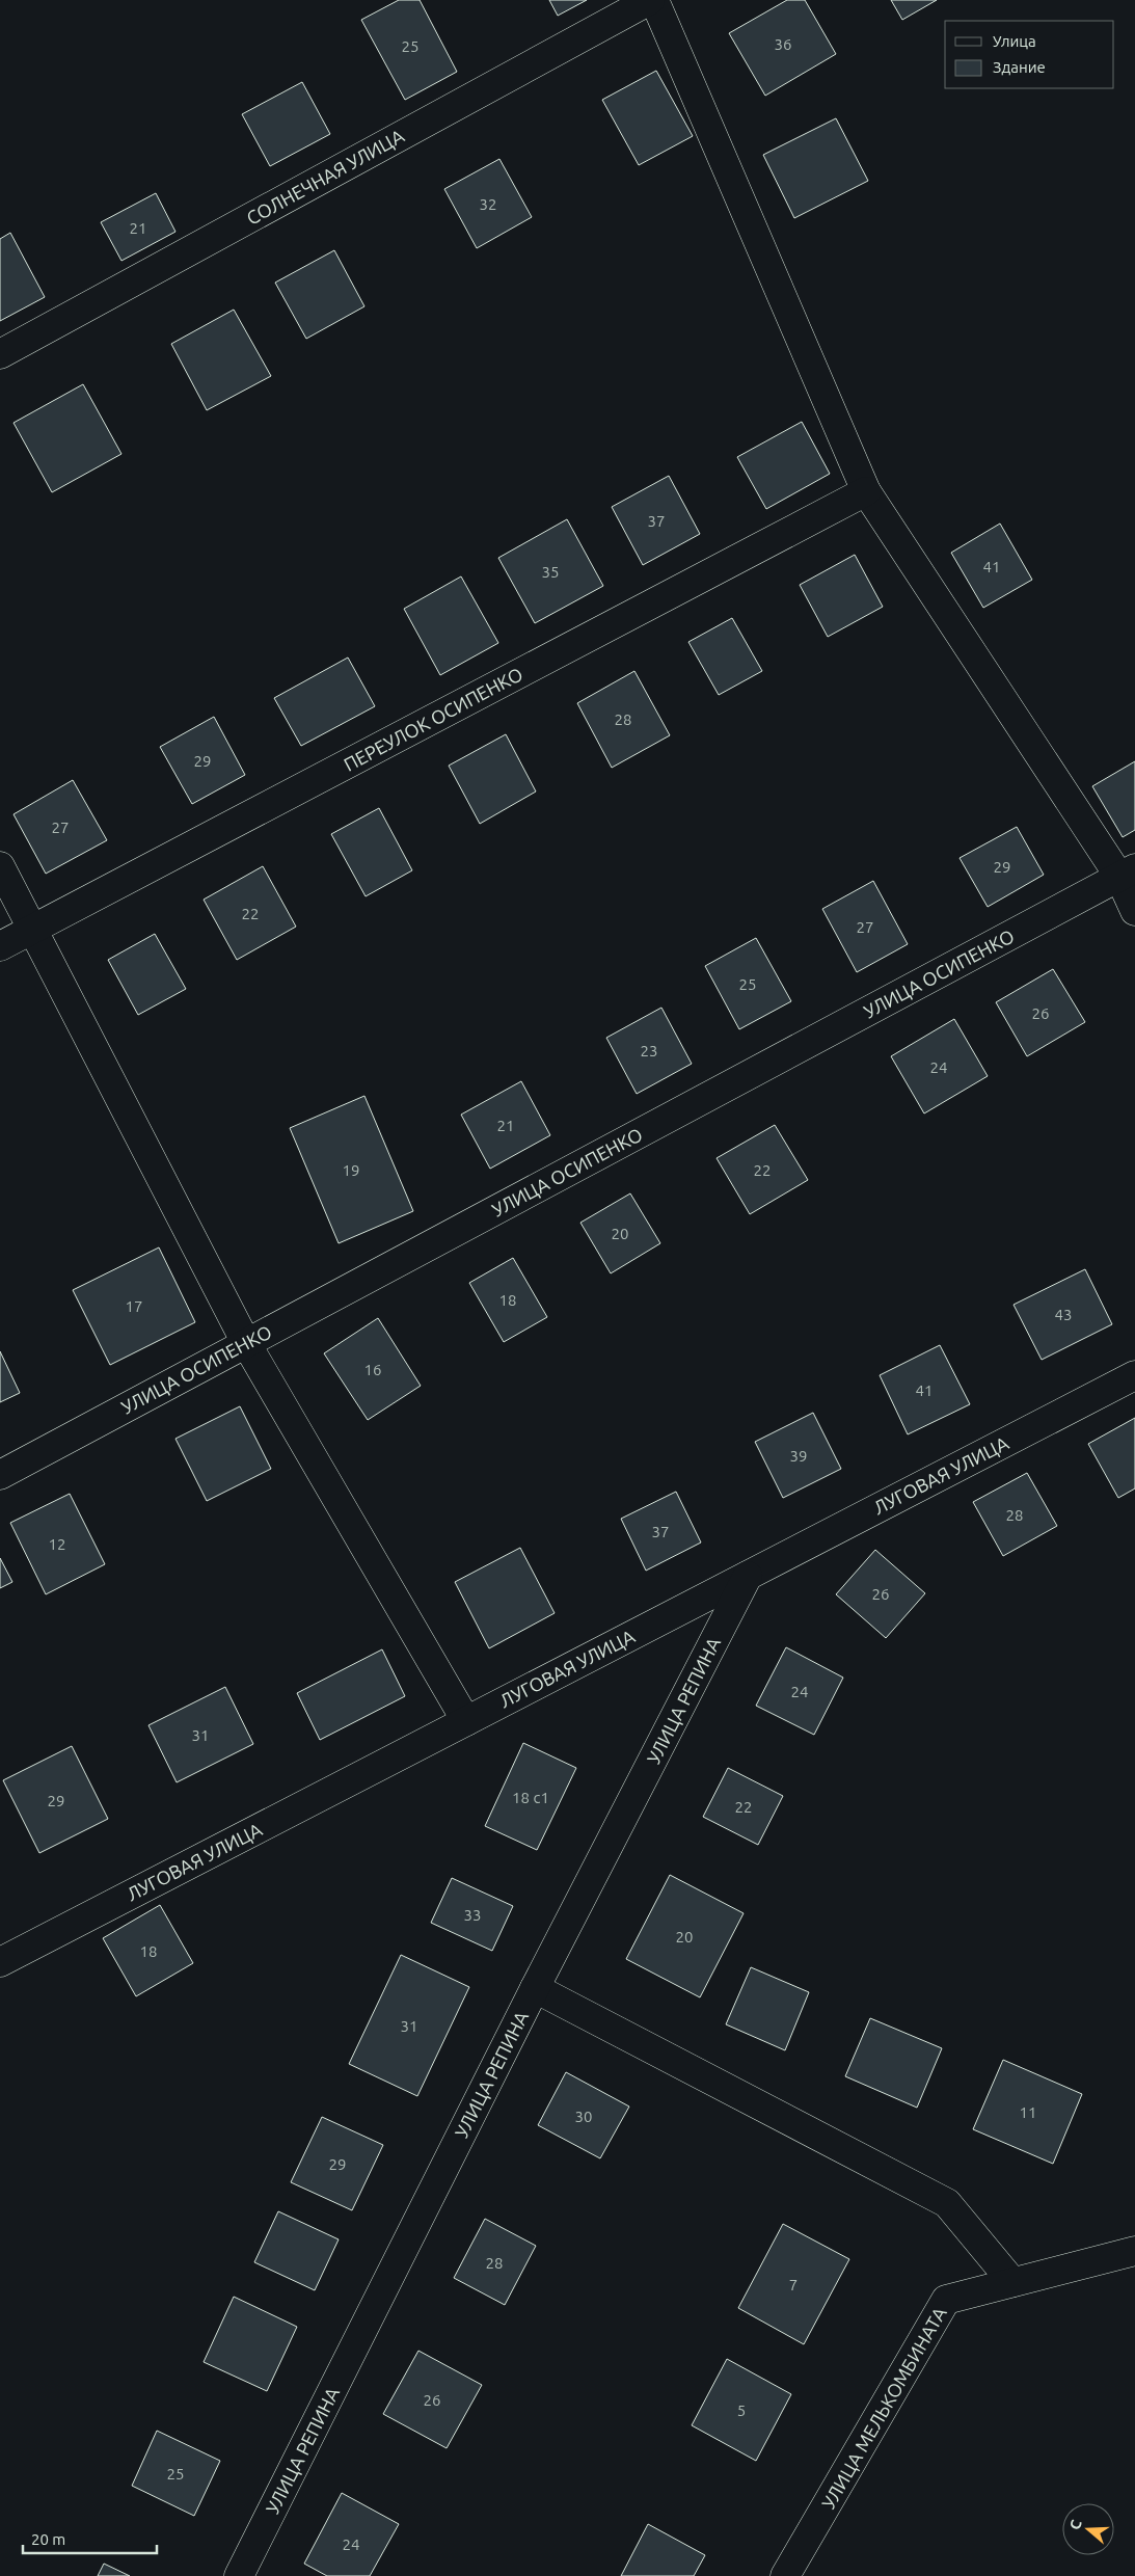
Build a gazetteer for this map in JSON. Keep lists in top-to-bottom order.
{
  "streets": {
    "street": [
      "СОЛНЕЧНАЯ УЛИЦА",
      "ПЕРЕУЛОК ОСИПЕНКО",
      "УЛИЦА ОСИПЕНКО",
      "ЛУГОВАЯ УЛИЦА",
      "УЛИЦА РЕПИНА",
      "УЛИЦА МЕЛЬКОМБИНАТА"
    ]
  },
  "crossings": [
    ["ЛУГОВАЯ УЛИЦА", "УЛИЦА РЕПИНА"]
  ],
  "house_numbers": [
    "36",
    "25",
    "32",
    "21",
    "37",
    "41",
    "35",
    "28",
    "29",
    "27",
    "29",
    "22",
    "27",
    "25",
    "26",
    "23",
    "24",
    "21",
    "19",
    "22",
    "20",
    "18",
    "17",
    "43",
    "16",
    "41",
    "39",
    "28",
    "37",
    "12",
    "26",
    "24",
    "31",
    "18 с1",
    "29",
    "22",
    "33",
    "20",
    "18",
    "31",
    "11",
    "30",
    "29",
    "28",
    "7",
    "26",
    "5",
    "25",
    "24"
  ],
  "legend": ["Улица", "Здание"],
  "scale_bar": "20 m",
  "north": "left"
}
